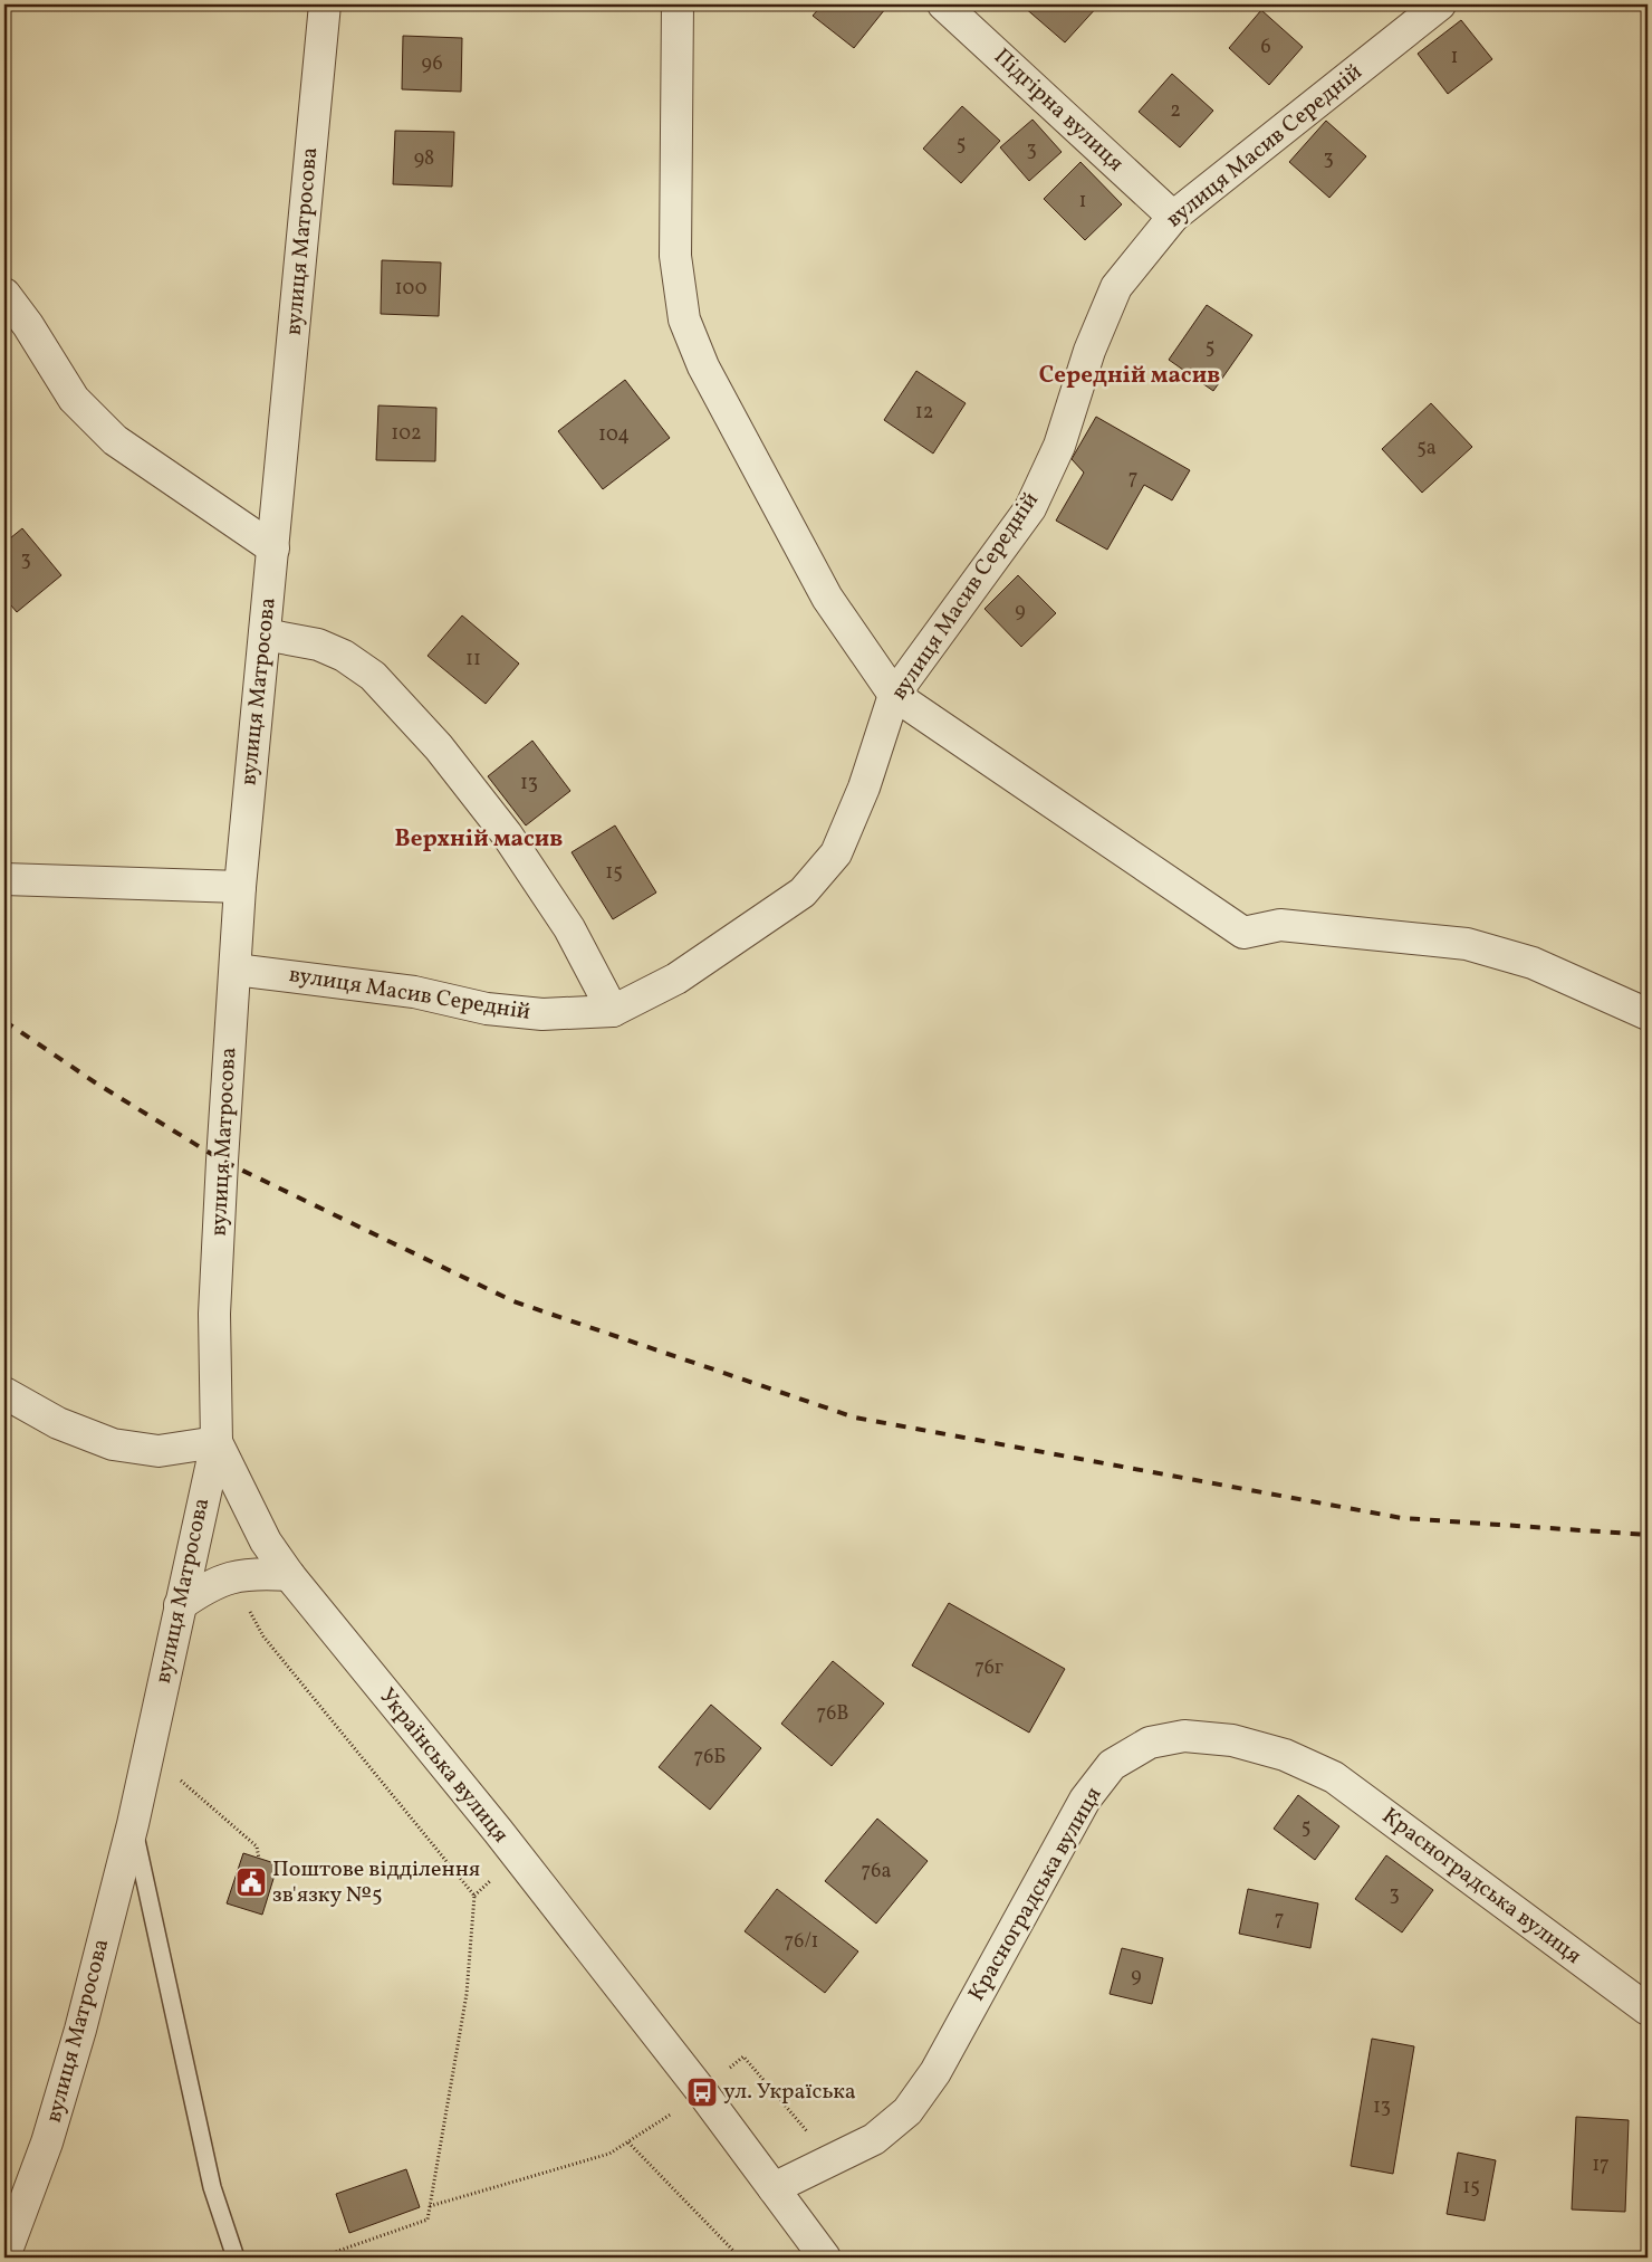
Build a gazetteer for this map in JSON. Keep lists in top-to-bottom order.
{
  "streets": {
    "street": [
      "Підгірна вулиця",
      "вулиця Масив Середній",
      "вулиця Матросова",
      "Українська вулиця",
      "Красноградська вулиця"
    ]
  },
  "crossings": [
    ["Підгірна вулиця", "вулиця Масив Середній"],
    ["вулиця Масив Середній", "вулиця Матросова"],
    ["вулиця Матросова", "Українська вулиця"],
    ["Українська вулиця", "Красноградська вулиця"]
  ],
  "districts": ["Середній масив", "Верхній масив"],
  "places": {
    "public building": ["Поштове відділення зв'язку №5"],
    "bus stop": ["ул. Україська"]
  },
  "house_numbers": [
    "6",
    "1",
    "96",
    "2",
    "5",
    "3",
    "98",
    "3",
    "1",
    "100",
    "5",
    "12",
    "102",
    "104",
    "5а",
    "7",
    "3",
    "9",
    "11",
    "13",
    "15",
    "76г",
    "76В",
    "76Б",
    "5",
    "76а",
    "3",
    "7",
    "76/1",
    "9",
    "13",
    "17",
    "15"
  ]
}
